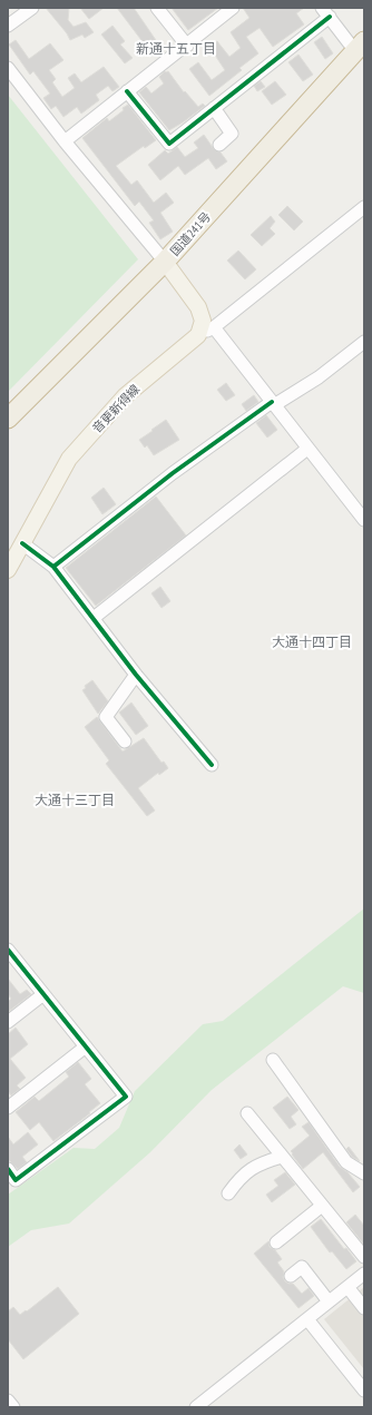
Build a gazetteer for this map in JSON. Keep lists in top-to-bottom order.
{
  "streets": {
    "highway": ["国道241号"],
    "main road": ["音更新得線"]
  },
  "districts": ["新通十五丁目", "大通十四丁目", "大通十三丁目"]
}
